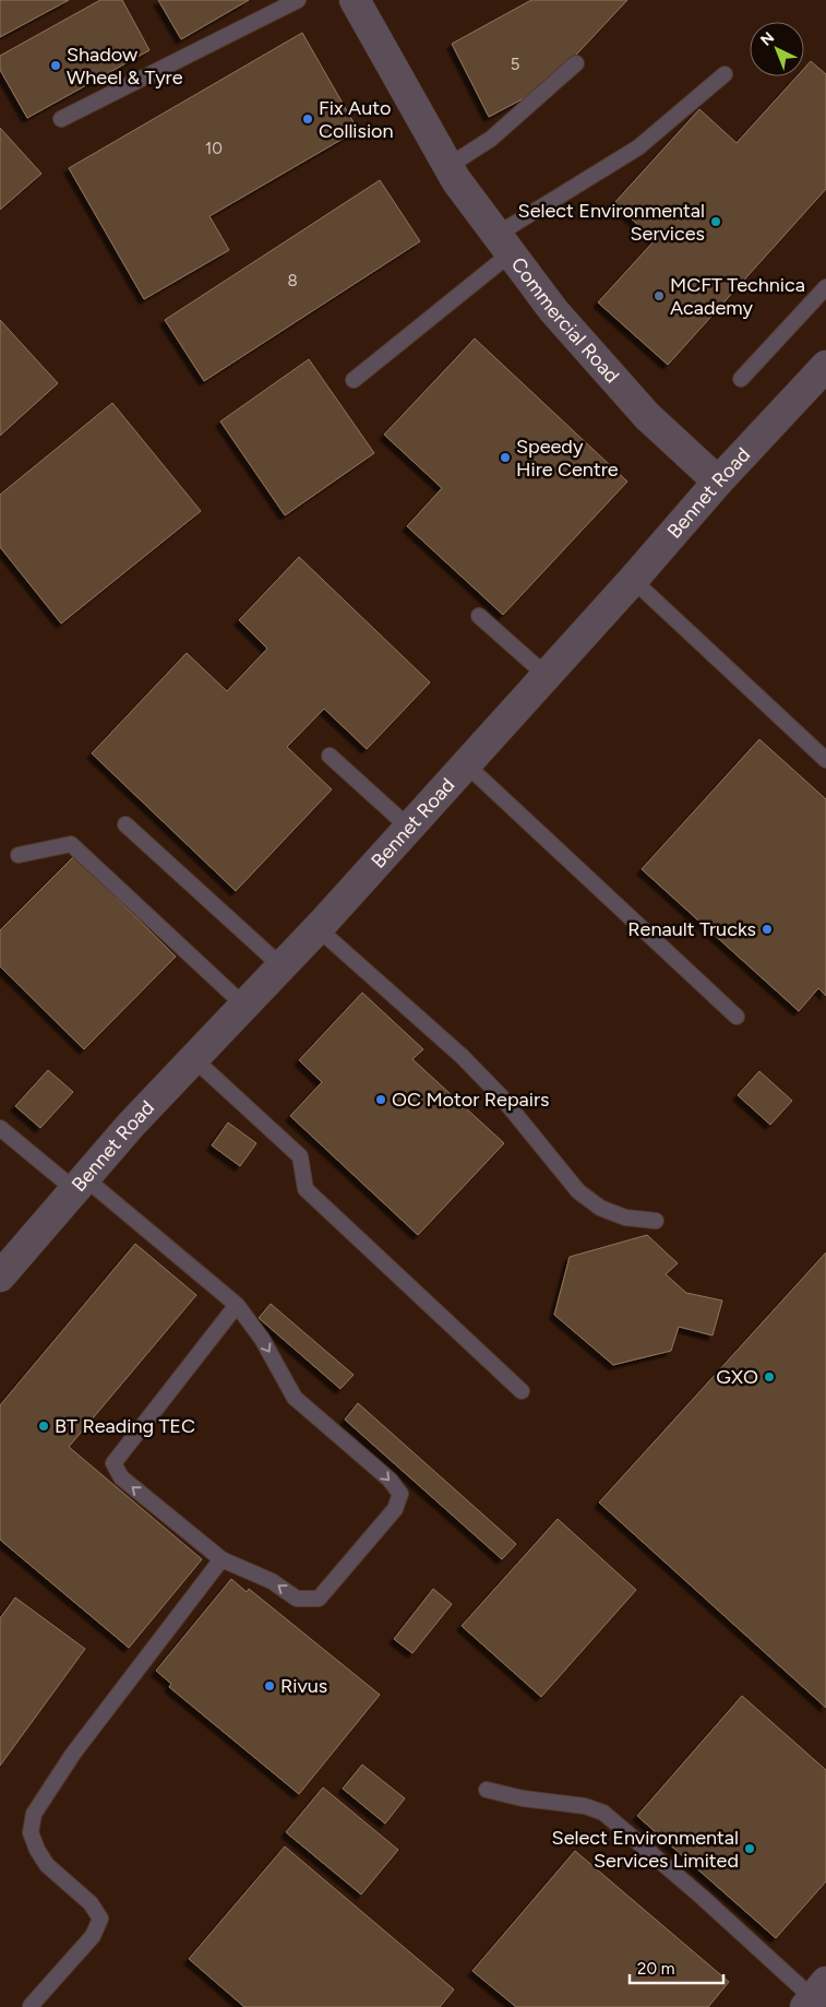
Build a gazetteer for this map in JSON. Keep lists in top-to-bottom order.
{
  "streets": {
    "street": ["Commercial Road", "Bennet Road"]
  },
  "crossings": [
    ["Commercial Road", "Bennet Road"]
  ],
  "places": [
    "Shadow Wheel & Tyre",
    "Fix Auto Collision",
    "Select Environmental Services",
    "MCFT Technica Academy",
    "Speedy Hire Centre",
    "Renault Trucks",
    "OC Motor Repairs",
    "GXO",
    "BT Reading TEC",
    "Rivus",
    "Select Environmental Services Limited"
  ],
  "house_numbers": ["5", "10", "8"],
  "scale_bar": "20 m",
  "north": "top left"
}
